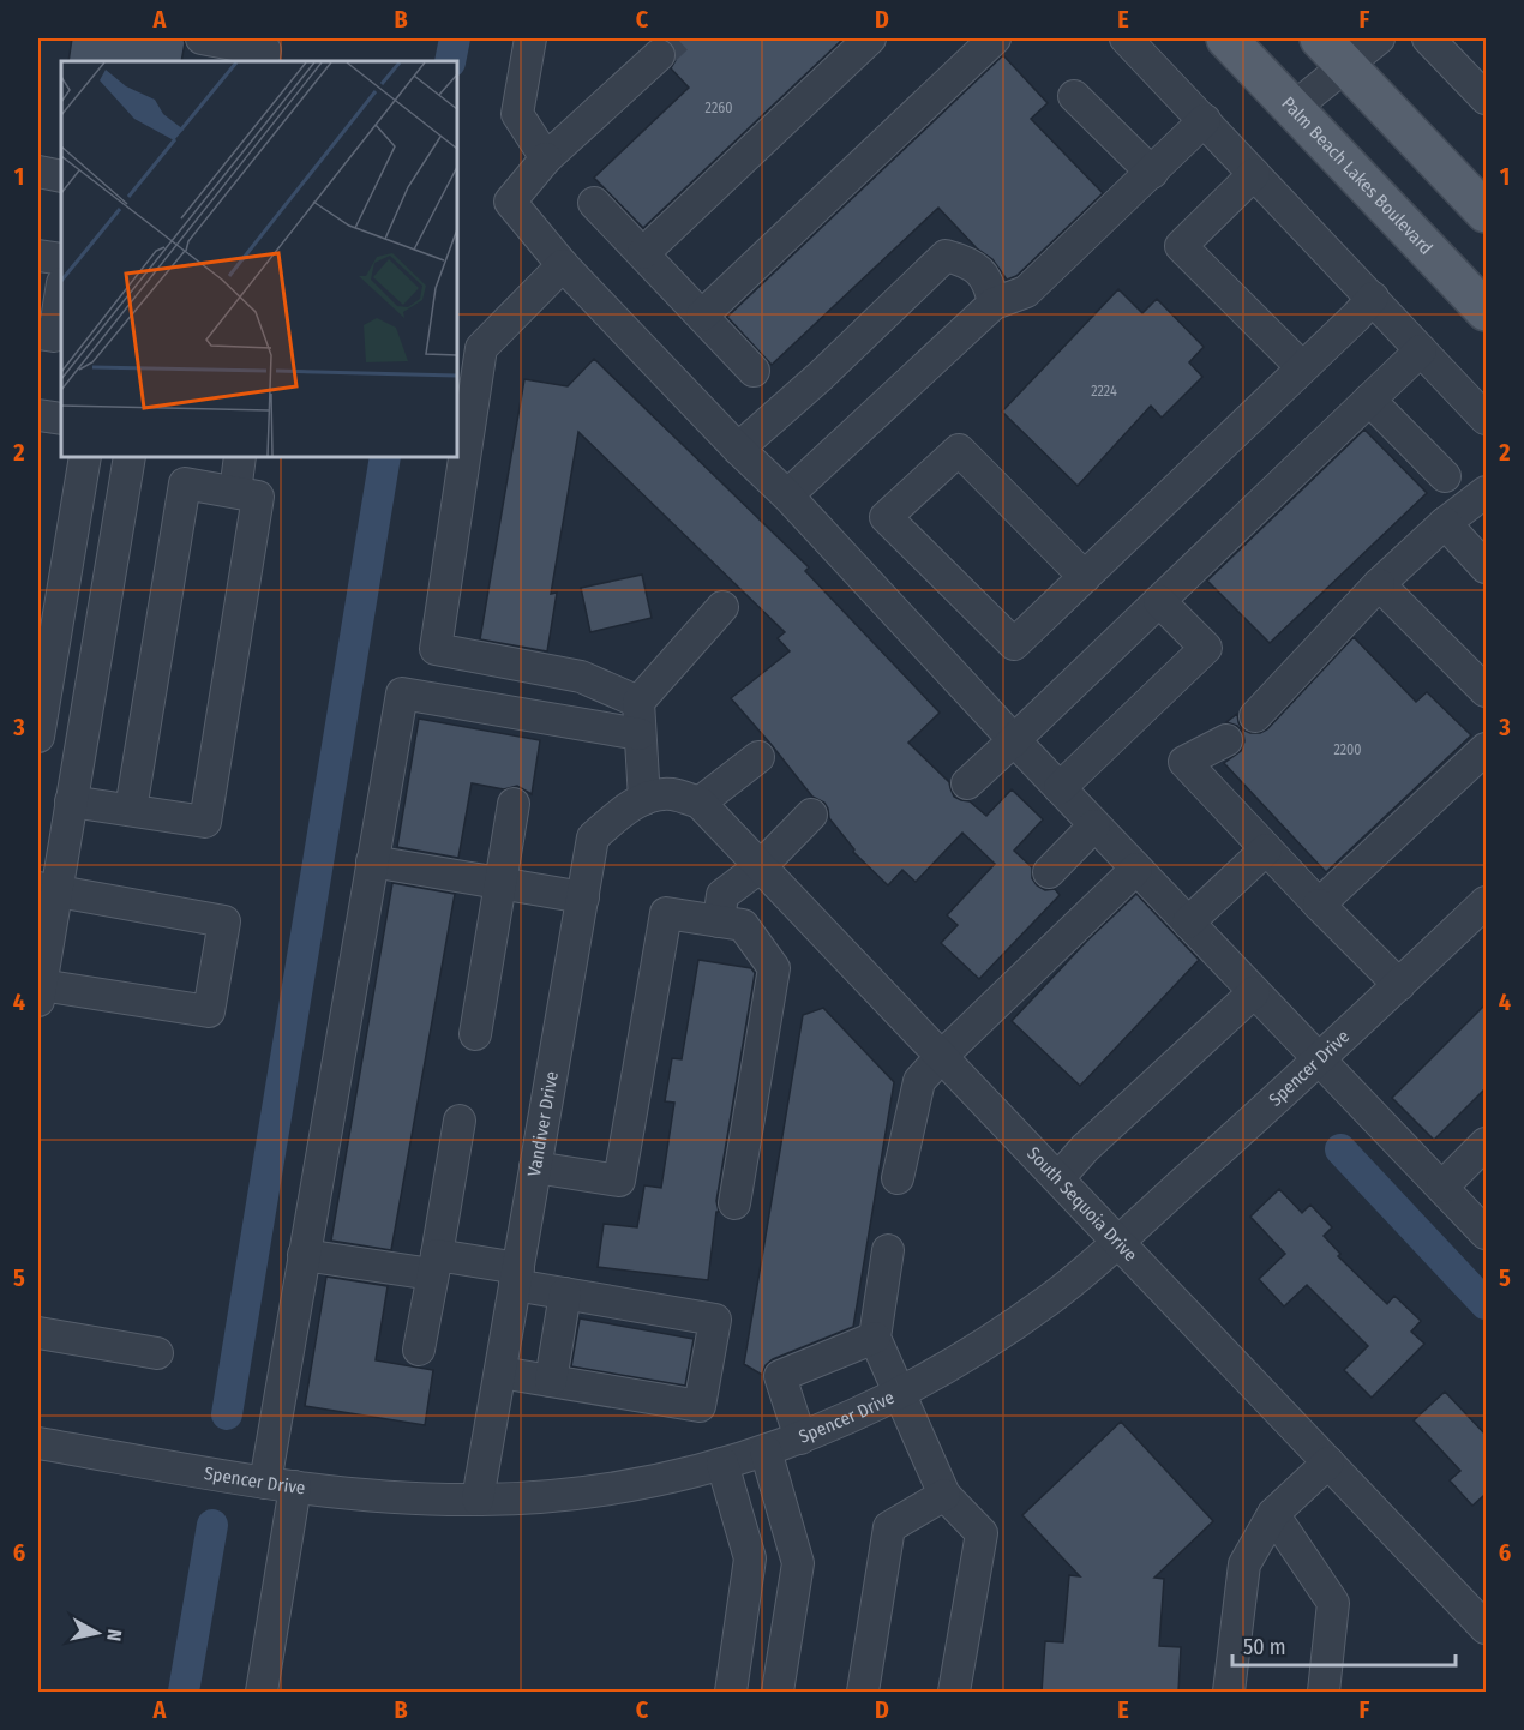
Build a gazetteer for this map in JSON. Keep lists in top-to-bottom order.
{
  "streets": {
    "main road": ["Palm Beach Lakes Boulevard"],
    "street": ["Spencer Drive", "Vandiver Drive", "South Sequoia Drive"]
  },
  "crossings": [
    ["Spencer Drive", "Vandiver Drive"],
    ["Spencer Drive", "South Sequoia Drive"],
    ["Vandiver Drive", "South Sequoia Drive"]
  ],
  "house_numbers": ["2260", "2224", "2200"],
  "scale_bar": "50 m",
  "north": "right",
  "grid": {
    "columns": [
      "A",
      "B",
      "C",
      "D",
      "E",
      "F"
    ],
    "rows": [
      "1",
      "2",
      "3",
      "4",
      "5",
      "6"
    ]
  }
}
